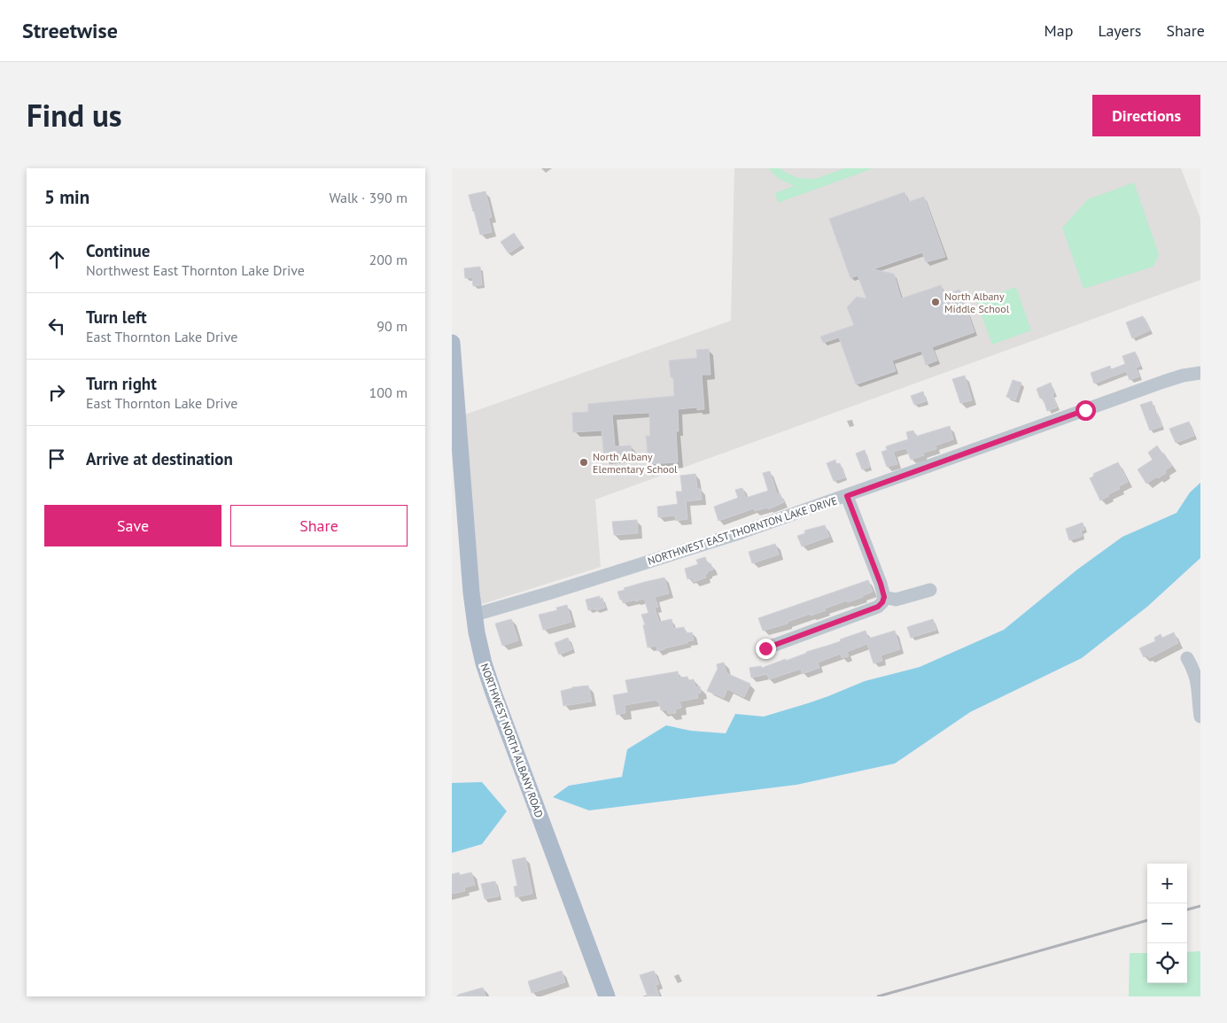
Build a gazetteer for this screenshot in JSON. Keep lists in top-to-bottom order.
{
  "streets": {
    "main road": ["NORTHWEST NORTH ALBANY ROAD"],
    "street": ["NORTHWEST EAST THORNTON LAKE DRIVE"]
  },
  "crossings": [
    ["NORTHWEST EAST THORNTON LAKE DRIVE", "NORTHWEST NORTH ALBANY ROAD"]
  ],
  "places": ["North Albany Middle School", "North Albany Elementary School"],
  "page": {
    "header": "Streetwise",
    "nav": ["Map", "Layers", "Share"],
    "title": "Find us",
    "buttons": [
      "Directions",
      ["Save", "Share"]
    ],
    "heading": ["5 min", "Walk · 390 m"],
    "list": [
      ["Continue", "Northwest East Thornton Lake Drive", "200 m"],
      ["Turn left", "East Thornton Lake Drive", "90 m"],
      ["Turn right", "East Thornton Lake Drive", "100 m"],
      "Arrive at destination"
    ],
    "map_buttons": ["+", "−"]
  }
}
